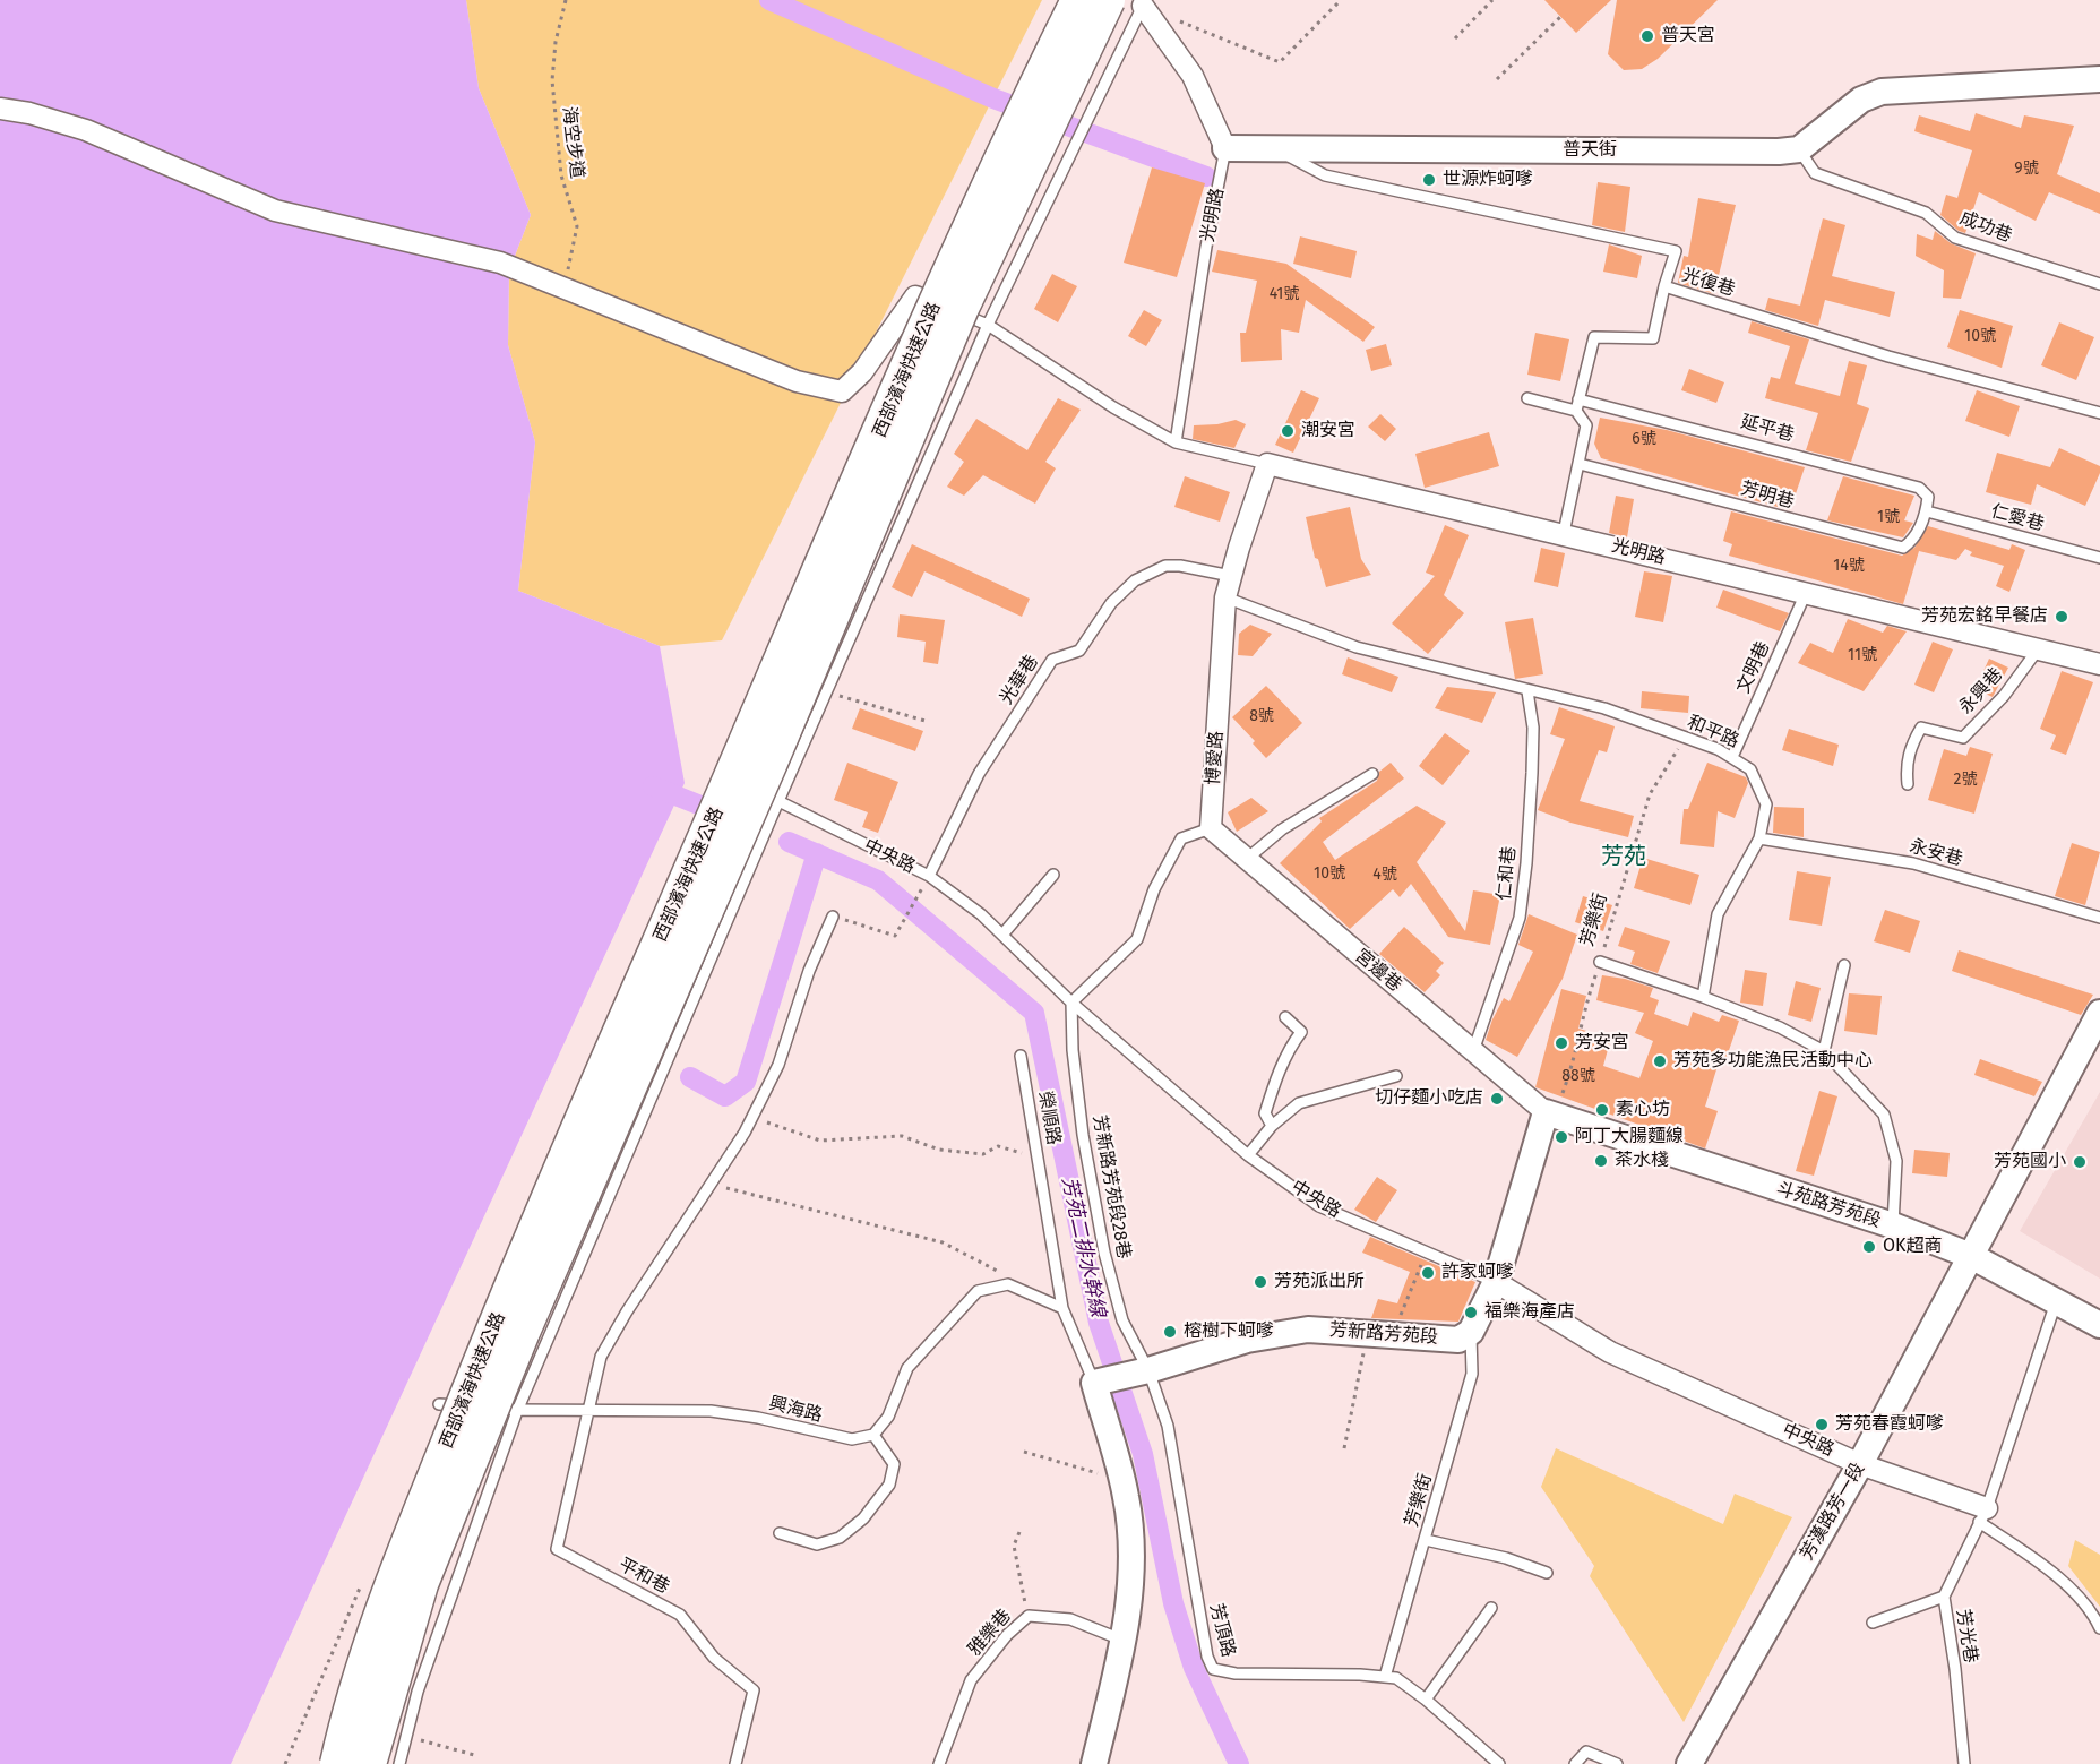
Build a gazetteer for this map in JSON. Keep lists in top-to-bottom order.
{
  "streets": {
    "highway": ["西部濱海快速公路"],
    "street": [
      "普天街",
      "光明路",
      "博愛路",
      "中央路",
      "宮邊巷",
      "斗苑路芳苑段",
      "芳新路芳苑段",
      "芳漢路芳一段"
    ],
    "lane": [
      "成功巷",
      "光復巷",
      "延平巷",
      "芳明巷",
      "仁愛巷",
      "文明巷",
      "光華巷",
      "永興巷",
      "和平路",
      "永安巷",
      "仁和巷",
      "芳樂街",
      "榮順路",
      "芳新路芳苑段28巷",
      "興海路",
      "平和巷",
      "芳頂路",
      "雅樂巷",
      "芳光巷"
    ],
    "path": ["海空步道"]
  },
  "crossings": [
    ["普天街", "光明路"],
    ["普天街", "成功巷"],
    ["普天街", "光復巷"],
    ["光明路", "文明巷"],
    ["光明路", "永興巷"],
    ["光明路", "博愛路"],
    ["延平巷", "芳明巷"],
    ["延平巷", "仁愛巷"],
    ["芳明巷", "仁愛巷"],
    ["文明巷", "和平路"],
    ["光華巷", "博愛路"],
    ["光華巷", "中央路"],
    ["和平路", "博愛路"],
    ["和平路", "永安巷"],
    ["和平路", "仁和巷"],
    ["和平路", "芳樂街"],
    ["博愛路", "宮邊巷"],
    ["中央路", "芳新路芳苑段28巷"],
    ["中央路", "芳漢路芳一段"],
    ["中央路", "芳光巷"],
    ["仁和巷", "宮邊巷"],
    ["芳樂街", "宮邊巷"],
    ["芳樂街", "斗苑路芳苑段"],
    ["芳樂街", "芳新路芳苑段"],
    ["芳樂街", "芳頂路"],
    ["宮邊巷", "斗苑路芳苑段"],
    ["榮順路", "芳新路芳苑段"],
    ["芳新路芳苑段28巷", "芳新路芳苑段"],
    ["芳新路芳苑段28巷", "芳頂路"],
    ["斗苑路芳苑段", "芳漢路芳一段"],
    ["斗苑路芳苑段", "芳光巷"],
    ["芳新路芳苑段", "芳頂路"],
    ["興海路", "平和巷"]
  ],
  "districts": ["芳苑"],
  "water": ["芳苑二排水幹線"],
  "places": [
    "普天宮",
    "世源炸蚵嗲",
    "潮安宮",
    "芳苑宏銘早餐店",
    "芳安宮",
    "芳苑多功能漁民活動中心",
    "切仔麵小吃店",
    "素心坊",
    "阿丁大腸麵線",
    "茶水棧",
    "芳苑國小",
    "OK超商",
    "許家蚵嗲",
    "芳苑派出所",
    "福樂海產店",
    "榕樹下蚵嗲",
    "芳苑春霞蚵嗲"
  ],
  "house_numbers": [
    "9號",
    "41號",
    "10號",
    "6號",
    "1號",
    "14號",
    "11號",
    "8號",
    "2號",
    "10號",
    "4號",
    "88號"
  ]
}
